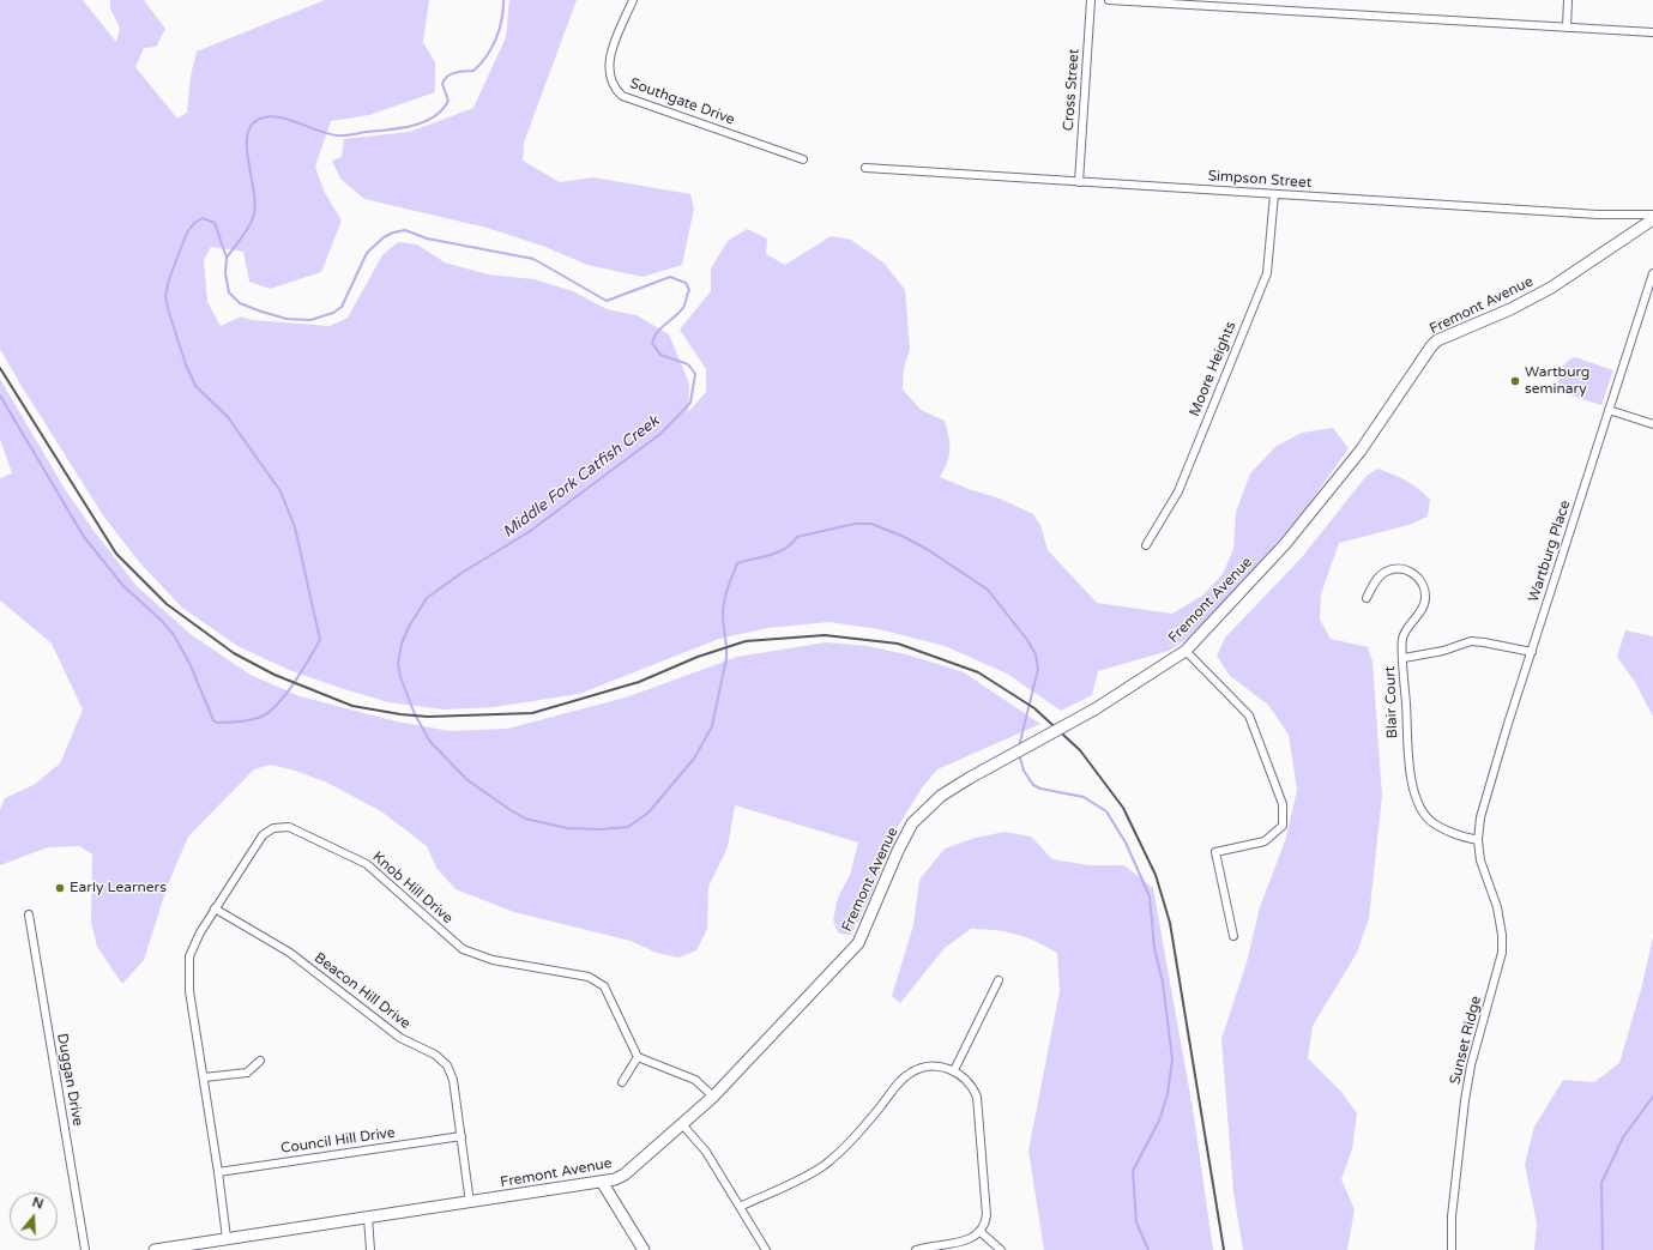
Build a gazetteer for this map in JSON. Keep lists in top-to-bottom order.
{
  "streets": {
    "main road": ["Fremont Avenue"],
    "street": [
      "Cross Street",
      "Southgate Drive",
      "Simpson Street",
      "Moore Heights",
      "Wartburg Place",
      "Blair Court",
      "Knob Hill Drive",
      "Beacon Hill Drive",
      "Sunset Ridge",
      "Duggan Drive",
      "Council Hill Drive"
    ]
  },
  "crossings": [
    ["Cross Street", "Simpson Street"],
    ["Simpson Street", "Moore Heights"],
    ["Fremont Avenue", "Knob Hill Drive"],
    ["Fremont Avenue", "Beacon Hill Drive"],
    ["Wartburg Place", "Blair Court"],
    ["Wartburg Place", "Sunset Ridge"],
    ["Blair Court", "Sunset Ridge"],
    ["Knob Hill Drive", "Beacon Hill Drive"],
    ["Knob Hill Drive", "Council Hill Drive"],
    ["Beacon Hill Drive", "Council Hill Drive"]
  ],
  "water": ["Middle Fork Catfish Creek"],
  "places": ["Wartburg seminary", "Early Learners"],
  "north": "top"
}
